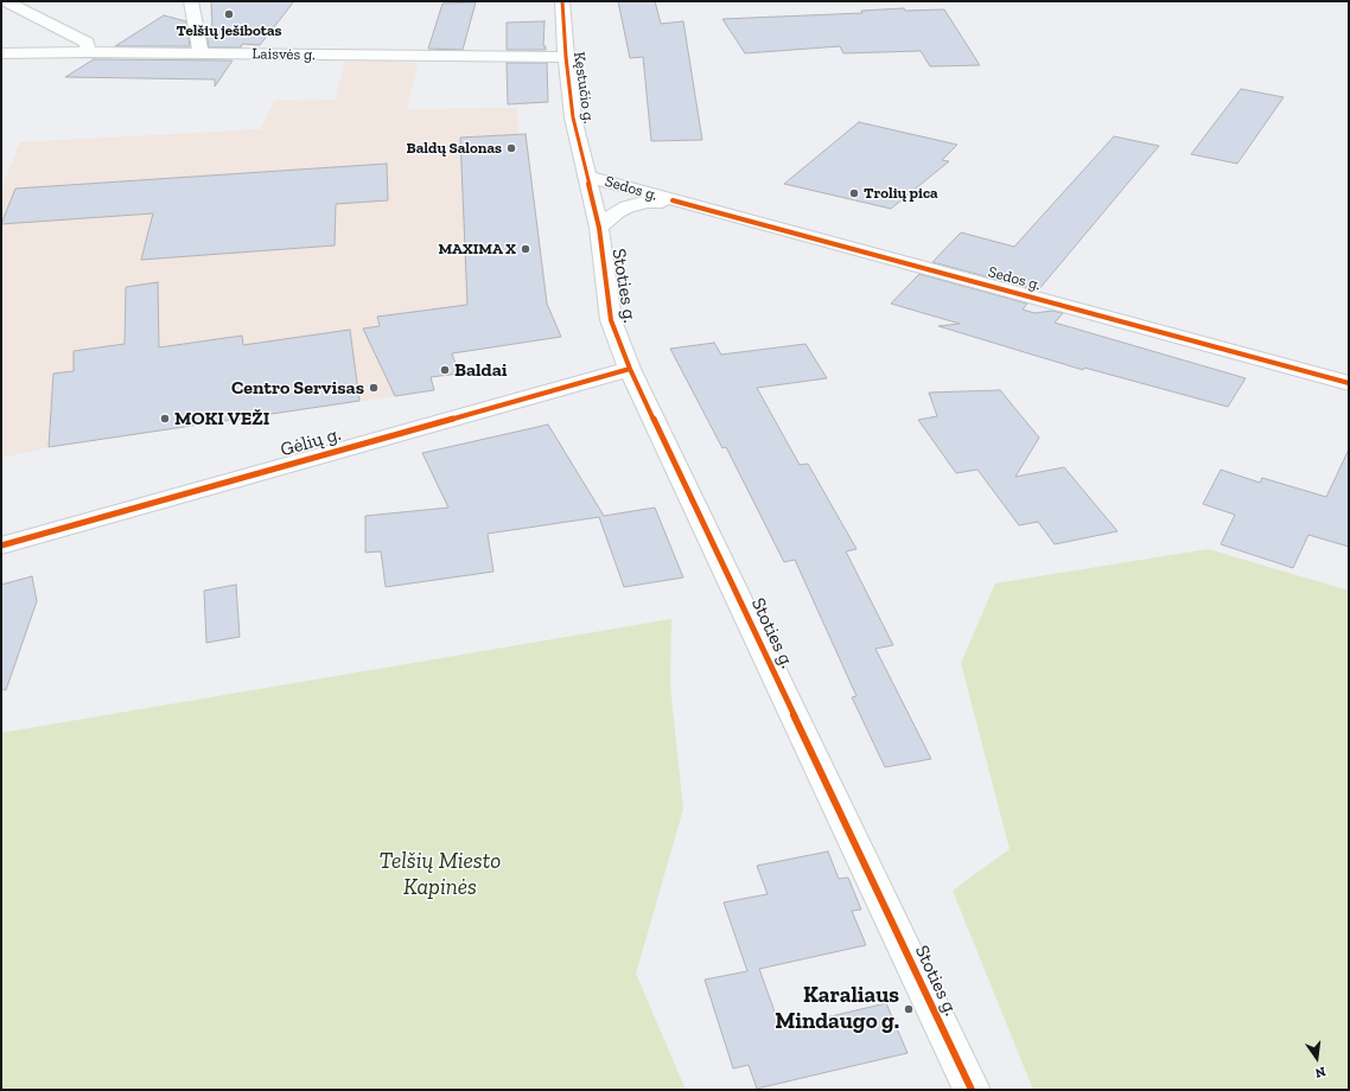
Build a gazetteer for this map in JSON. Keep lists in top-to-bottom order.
{
  "streets": {
    "street": [
      "Laisvės g.",
      "Kęstučio g.",
      "Sedos g.",
      "Stoties g.",
      "Gėlių g."
    ]
  },
  "crossings": [
    ["Laisvės g.", "Kęstučio g."],
    ["Kęstučio g.", "Sedos g."],
    ["Kęstučio g.", "Stoties g."],
    ["Sedos g.", "Stoties g."],
    ["Stoties g.", "Gėlių g."]
  ],
  "parks": ["Telšių Miesto Kapinės"],
  "places": [
    "Telšių ješibotas",
    "Baldų Salonas",
    "Trolių pica",
    "MAXIMA X",
    "Baldai",
    "Centro Servisas",
    "MOKI VEŽI",
    "Karaliaus Mindaugo g."
  ],
  "north": "bottom"
}
